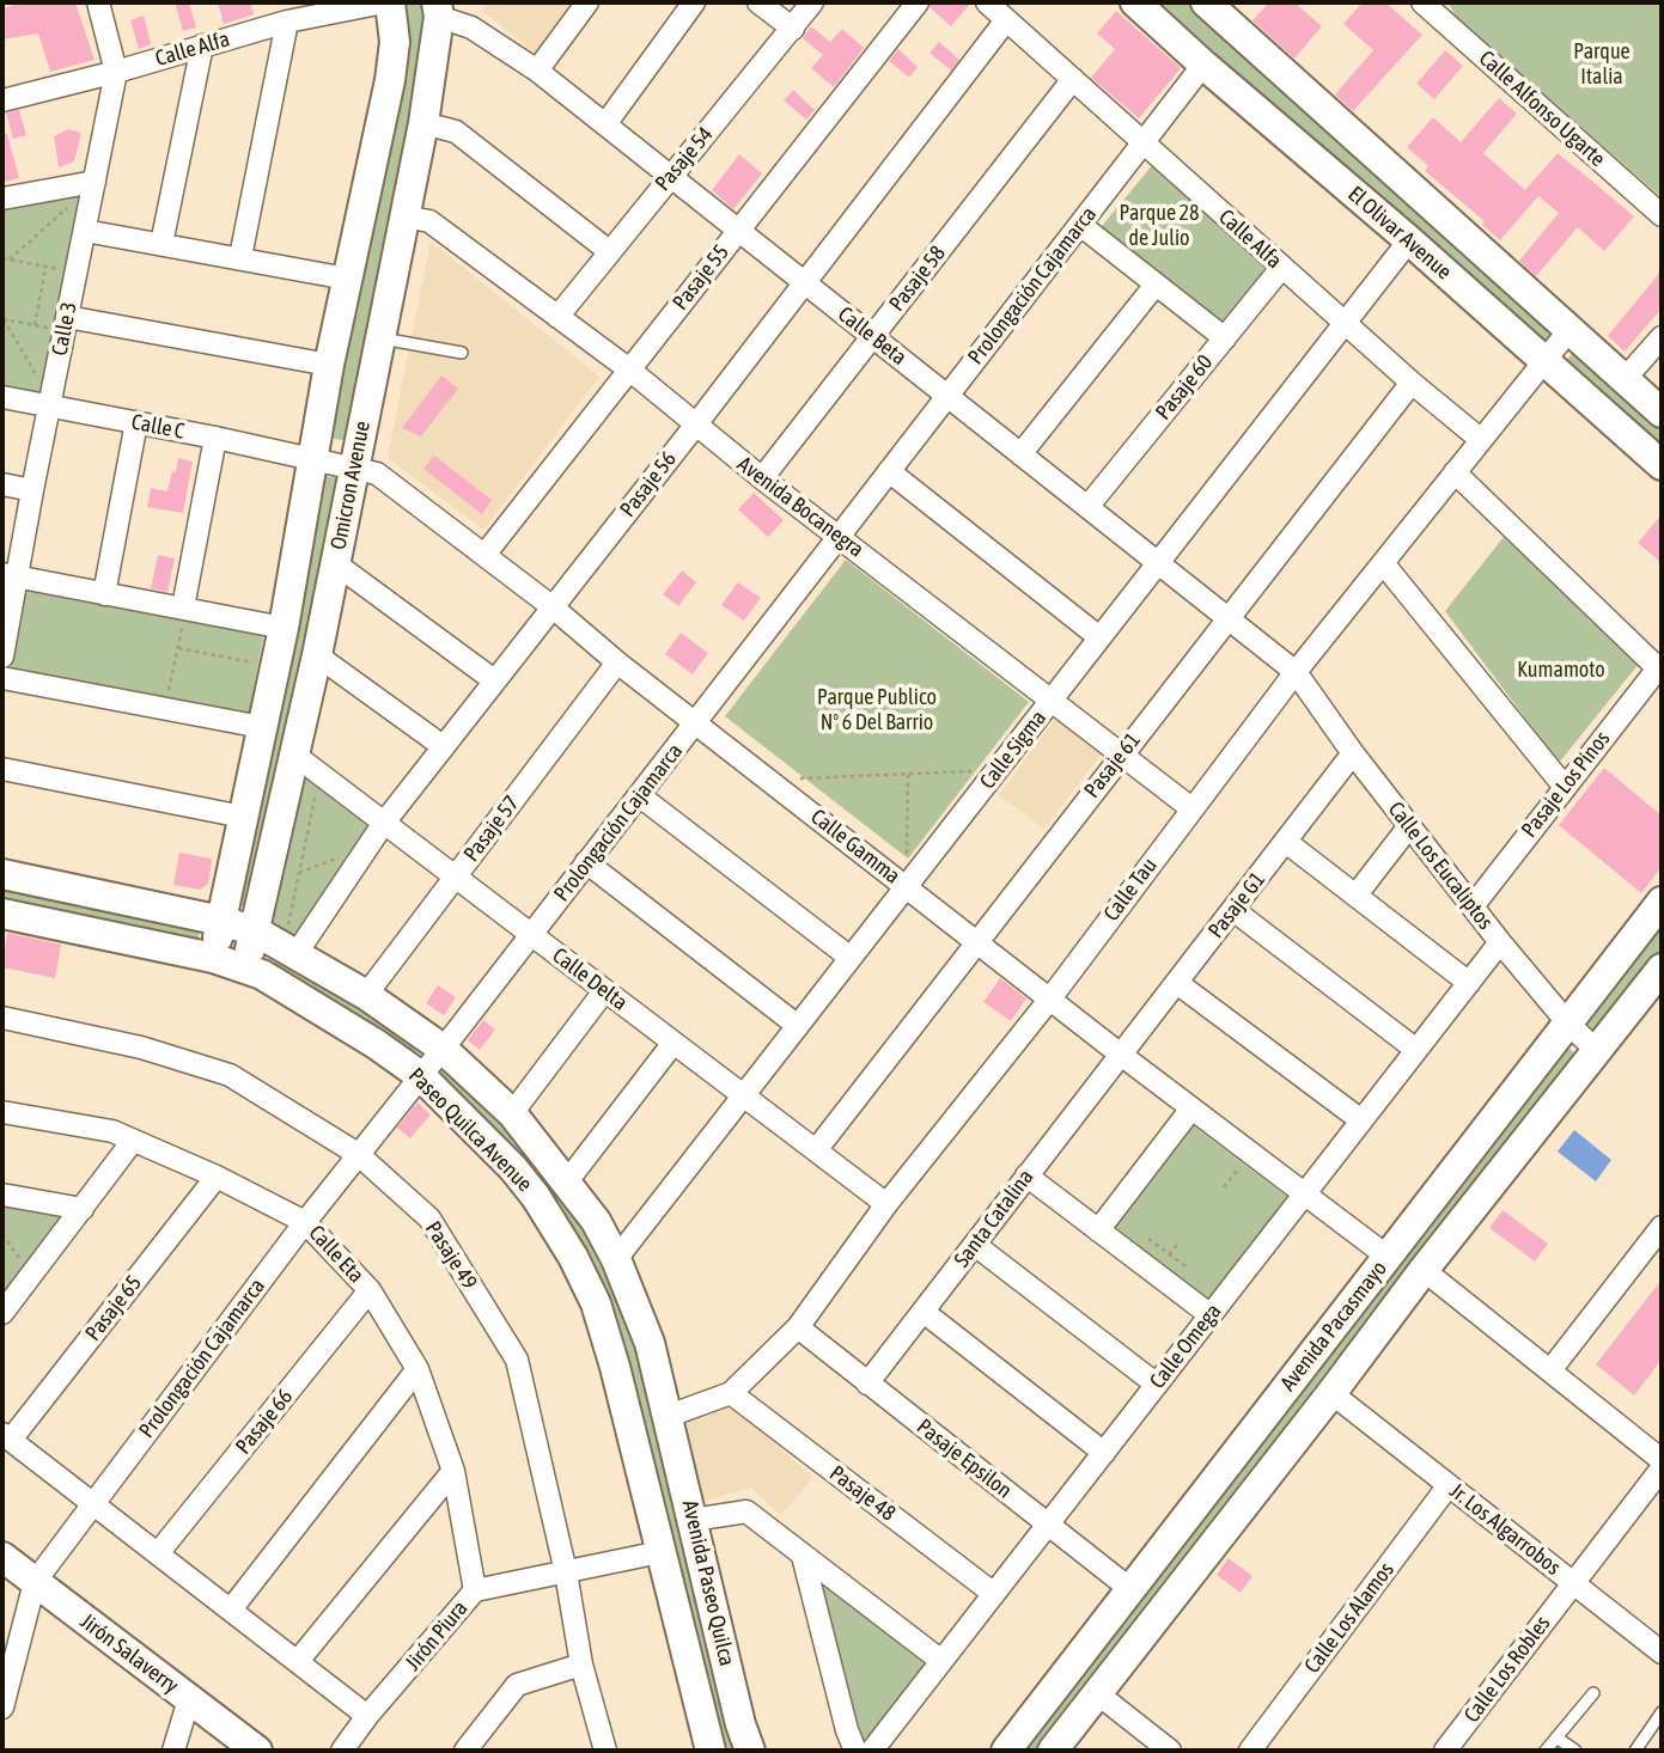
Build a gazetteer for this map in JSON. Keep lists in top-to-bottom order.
{
  "streets": {
    "main road": [
      "El Olivar Avenue",
      "Omicron Avenue",
      "Paseo Quilca Avenue",
      "Avenida Pacasmayo",
      "Avenida Paseo Quilca",
      "Jirón Salaverry"
    ],
    "street": [
      "Calle Alfa",
      "Calle Alfonso Ugarte",
      "Pasaje 54",
      "Pasaje 55",
      "Pasaje 58",
      "Prolongación Cajamarca",
      "Calle 3",
      "Calle Beta",
      "Pasaje 60",
      "Calle C",
      "Pasaje 56",
      "Avenida Bocanegra",
      "Calle Sigma",
      "Pasaje 61",
      "Pasaje Los Pinos",
      "Pasaje 57",
      "Calle Gamma",
      "Calle Los Eucaliptos",
      "Calle Tau",
      "Pasaje G1",
      "Calle Delta",
      "Santa Catalina",
      "Calle Eta",
      "Pasaje 49",
      "Pasaje 65",
      "Calle Omega",
      "Pasaje 66",
      "Pasaje Epsilon",
      "Pasaje 48",
      "Jr. Los Algarrobos",
      "Calle Los Alamos",
      "Jirón Piura",
      "Calle Los Robles"
    ]
  },
  "crossings": [
    ["Calle Alfa", "Pasaje 58"],
    ["Calle Alfa", "Prolongación Cajamarca"],
    ["Calle Alfa", "Calle 3"],
    ["Calle Alfa", "Pasaje 60"],
    ["Calle Alfa", "Pasaje 56"],
    ["Calle Alfa", "Omicron Avenue"],
    ["Calle Alfa", "Calle Sigma"],
    ["Calle Alfa", "Pasaje 61"],
    ["Calle Alfa", "Calle Tau"],
    ["Pasaje 54", "Calle Beta"],
    ["Pasaje 54", "Avenida Bocanegra"],
    ["El Olivar Avenue", "Prolongación Cajamarca"],
    ["El Olivar Avenue", "Calle Sigma"],
    ["El Olivar Avenue", "Calle Tau"],
    ["Pasaje 55", "Calle Beta"],
    ["Pasaje 55", "Avenida Bocanegra"],
    ["Pasaje 55", "Calle Gamma"],
    ["Pasaje 58", "Calle Beta"],
    ["Pasaje 58", "Avenida Bocanegra"],
    ["Prolongación Cajamarca", "Calle Beta"],
    ["Prolongación Cajamarca", "Avenida Bocanegra"],
    ["Prolongación Cajamarca", "Calle Gamma"],
    ["Prolongación Cajamarca", "Calle Delta"],
    ["Prolongación Cajamarca", "Paseo Quilca Avenue"],
    ["Prolongación Cajamarca", "Calle Eta"],
    ["Prolongación Cajamarca", "Pasaje 49"],
    ["Prolongación Cajamarca", "Jirón Salaverry"],
    ["Calle 3", "Calle C"],
    ["Calle Beta", "Pasaje 60"],
    ["Calle Beta", "Pasaje 56"],
    ["Calle Beta", "Omicron Avenue"],
    ["Calle Beta", "Calle Sigma"],
    ["Calle Beta", "Pasaje 61"],
    ["Calle Beta", "Calle Los Eucaliptos"],
    ["Calle Beta", "Calle Tau"],
    ["Calle C", "Omicron Avenue"],
    ["Calle C", "Calle Gamma"],
    ["Pasaje 56", "Avenida Bocanegra"],
    ["Pasaje 56", "Calle Gamma"],
    ["Pasaje 56", "Calle Delta"],
    ["Pasaje 56", "Paseo Quilca Avenue"],
    ["Omicron Avenue", "Avenida Bocanegra"],
    ["Omicron Avenue", "Calle Gamma"],
    ["Omicron Avenue", "Calle Delta"],
    ["Omicron Avenue", "Paseo Quilca Avenue"],
    ["Avenida Bocanegra", "Calle Sigma"],
    ["Avenida Bocanegra", "Pasaje 61"],
    ["Avenida Bocanegra", "Calle Tau"],
    ["Calle Sigma", "Calle Gamma"],
    ["Calle Sigma", "Calle Delta"],
    ["Calle Sigma", "Paseo Quilca Avenue"],
    ["Pasaje 61", "Calle Gamma"],
    ["Pasaje 61", "Calle Delta"],
    ["Pasaje Los Pinos", "Calle Los Eucaliptos"],
    ["Pasaje 57", "Calle Gamma"],
    ["Pasaje 57", "Calle Delta"],
    ["Pasaje 57", "Paseo Quilca Avenue"],
    ["Calle Gamma", "Calle Tau"],
    ["Calle Gamma", "Pasaje G1"],
    ["Calle Gamma", "Santa Catalina"],
    ["Calle Gamma", "Avenida Pacasmayo"],
    ["Calle Gamma", "Calle Omega"],
    ["Calle Los Eucaliptos", "Calle Tau"],
    ["Calle Los Eucaliptos", "Pasaje G1"],
    ["Calle Los Eucaliptos", "Avenida Pacasmayo"],
    ["Calle Los Eucaliptos", "Calle Omega"],
    ["Calle Tau", "Calle Delta"],
    ["Calle Tau", "Paseo Quilca Avenue"],
    ["Calle Tau", "Pasaje Epsilon"],
    ["Calle Tau", "Pasaje 48"],
    ["Calle Tau", "Avenida Paseo Quilca"],
    ["Pasaje G1", "Santa Catalina"],
    ["Paseo Quilca Avenue", "Avenida Paseo Quilca"],
    ["Paseo Quilca Avenue", "Jirón Piura"],
    ["Santa Catalina", "Pasaje Epsilon"],
    ["Calle Eta", "Pasaje 65"],
    ["Calle Eta", "Pasaje 66"],
    ["Calle Eta", "Jirón Piura"],
    ["Pasaje 49", "Jirón Piura"],
    ["Avenida Pacasmayo", "Pasaje Epsilon"],
    ["Avenida Pacasmayo", "Jr. Los Algarrobos"],
    ["Calle Omega", "Pasaje Epsilon"],
    ["Calle Omega", "Pasaje 48"],
    ["Jr. Los Algarrobos", "Calle Los Alamos"],
    ["Jr. Los Algarrobos", "Calle Los Robles"]
  ],
  "parks": [
    "Parque Italia",
    "Parque 28 de Julio",
    "Kumamoto",
    "Parque Publico N° 6 Del Barrio"
  ]
}
